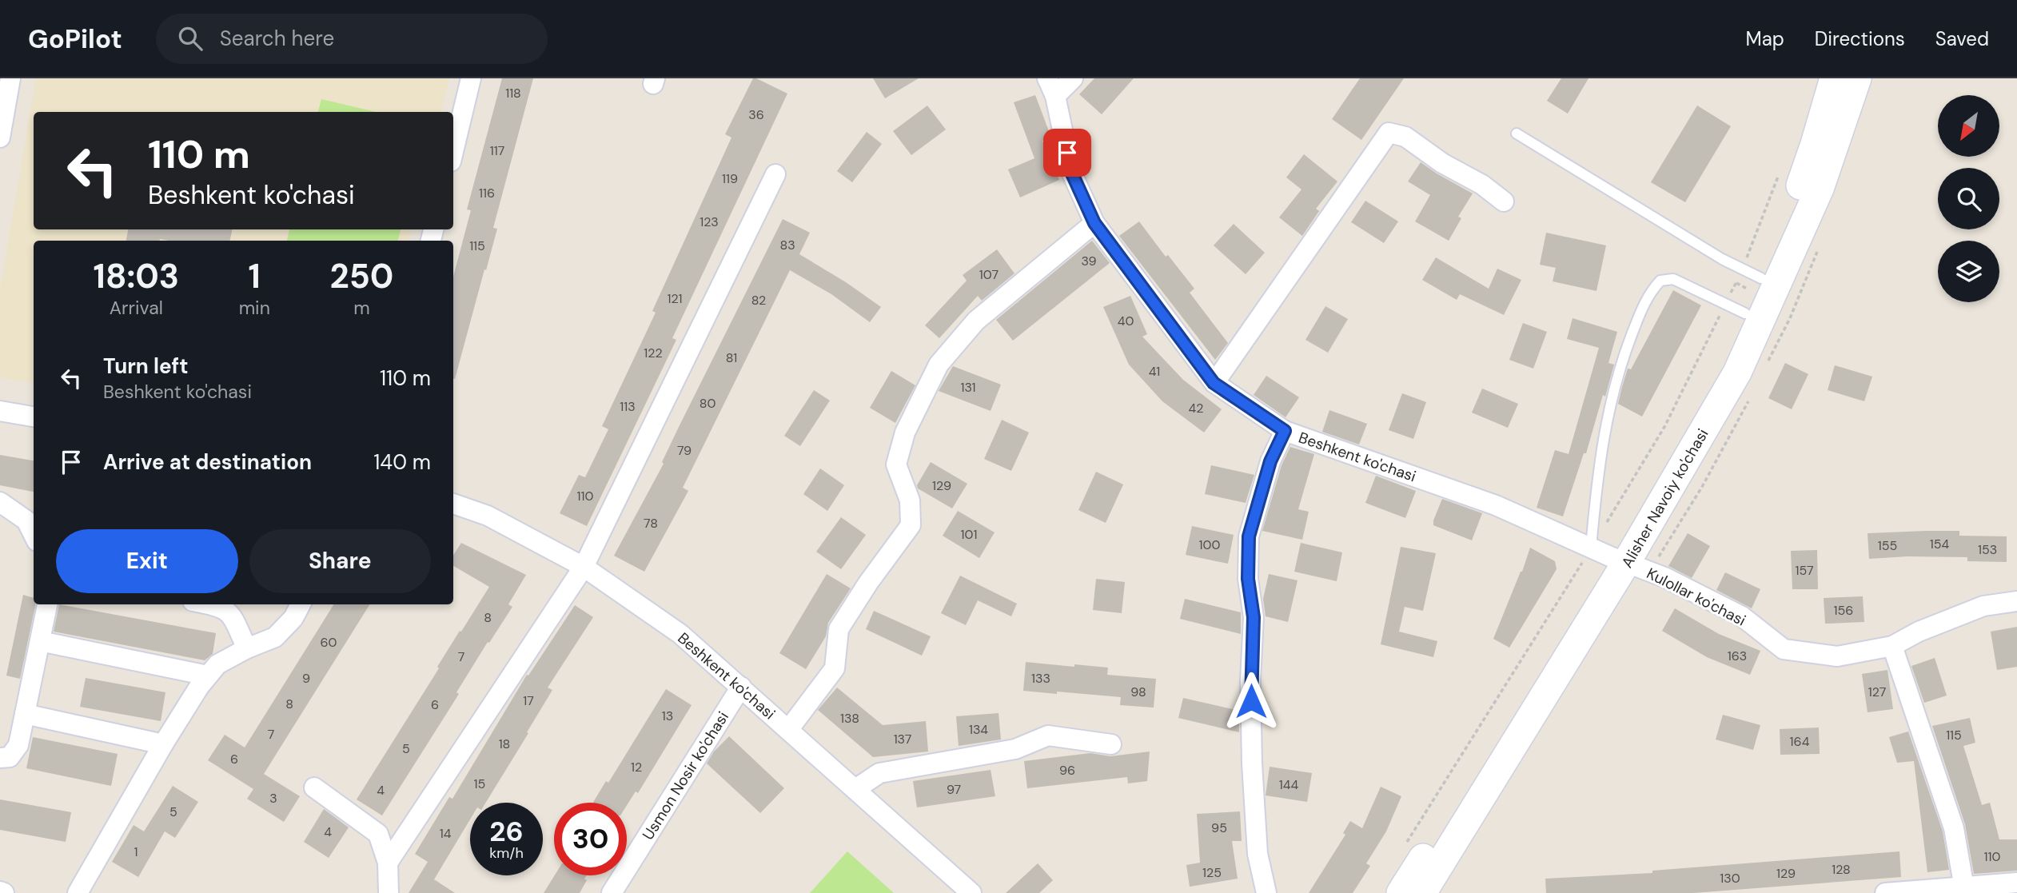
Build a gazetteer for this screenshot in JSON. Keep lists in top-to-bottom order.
{
  "streets": {
    "main road": ["Alisher Navoiy ko'chasi"],
    "street": ["Beshkent ko'chasi", "Kulollar ko'chasi", "Usmon Nosir ko'chasi"]
  },
  "crossings": [
    ["Beshkent ko'chasi", "Alisher Navoiy ko'chasi"],
    ["Beshkent ko'chasi", "Kulollar ko'chasi"],
    ["Beshkent ko'chasi", "Usmon Nosir ko'chasi"],
    ["Alisher Navoiy ko'chasi", "Kulollar ko'chasi"]
  ],
  "house_numbers": [
    "118",
    "36",
    "117",
    "119",
    "116",
    "123",
    "83",
    "115",
    "39",
    "107",
    "121",
    "82",
    "40",
    "122",
    "81",
    "41",
    "131",
    "80",
    "113",
    "42",
    "79",
    "129",
    "110",
    "78",
    "101",
    "154",
    "100",
    "155",
    "153",
    "157",
    "156",
    "8",
    "60",
    "163",
    "7",
    "9",
    "133",
    "98",
    "127",
    "17",
    "8",
    "6",
    "13",
    "138",
    "134",
    "7",
    "115",
    "137",
    "164",
    "18",
    "5",
    "6",
    "12",
    "96",
    "15",
    "144",
    "97",
    "4",
    "3",
    "5",
    "95",
    "4",
    "14",
    "1",
    "110",
    "128",
    "125",
    "129",
    "130"
  ],
  "north": "bottom left",
  "page": {
    "header": "GoPilot",
    "search": "Search here",
    "nav": ["Map", "Directions", "Saved"],
    "turn": ["110 m", "Beshkent ko'chasi"],
    "eta": [
      "18:03",
      "Arrival",
      "1",
      "min",
      "250",
      "m"
    ],
    "list": [
      {
        "name": "Turn left",
        "note": "Beshkent ko'chasi",
        "value": "110 m"
      },
      {
        "name": "Arrive at destination",
        "value": "140 m"
      }
    ],
    "buttons": ["Exit", "Share"],
    "speed": "26 km/h",
    "limit": "30"
  }
}
